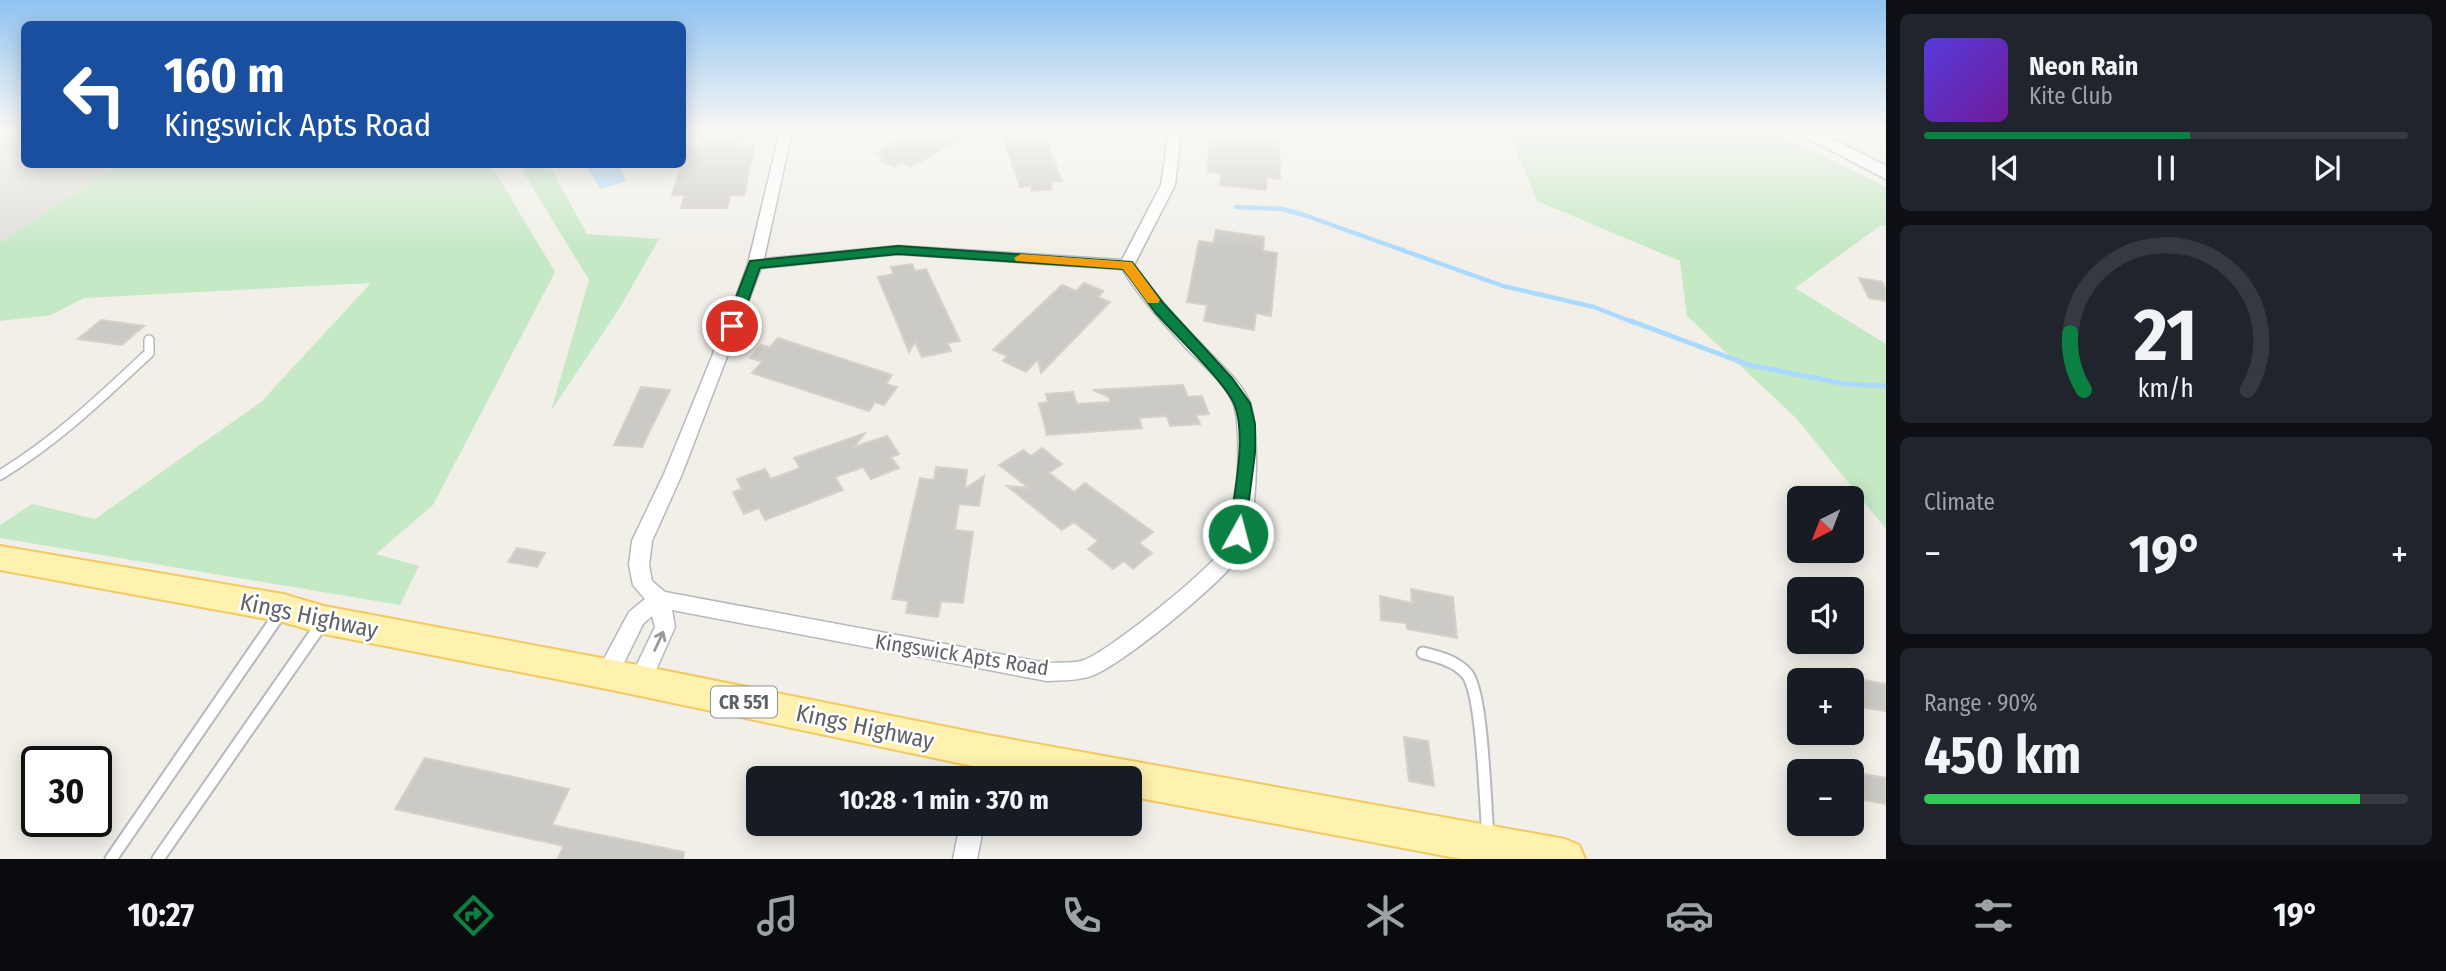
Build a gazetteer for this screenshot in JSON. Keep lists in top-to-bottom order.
{
  "streets": {
    "main road": ["Kings Highway", "CR 551"],
    "street": ["Kingswick Apts Road"]
  },
  "north": "bottom left",
  "page": {
    "turn": ["160 m", "Kingswick Apts Road"],
    "song": ["Neon Rain", "Kite Club"],
    "tile": [
      "Climate",
      ["Range · 90%", "450 km"]
    ],
    "map_buttons": ["+", "−"],
    "heat": ["−", "19°", "+"],
    "limit": "30",
    "trip": "10:28 · 1 min · 370 m",
    "tabs": ["10:27", "19°"],
    "gauge": ["21", "km/h"]
  }
}
